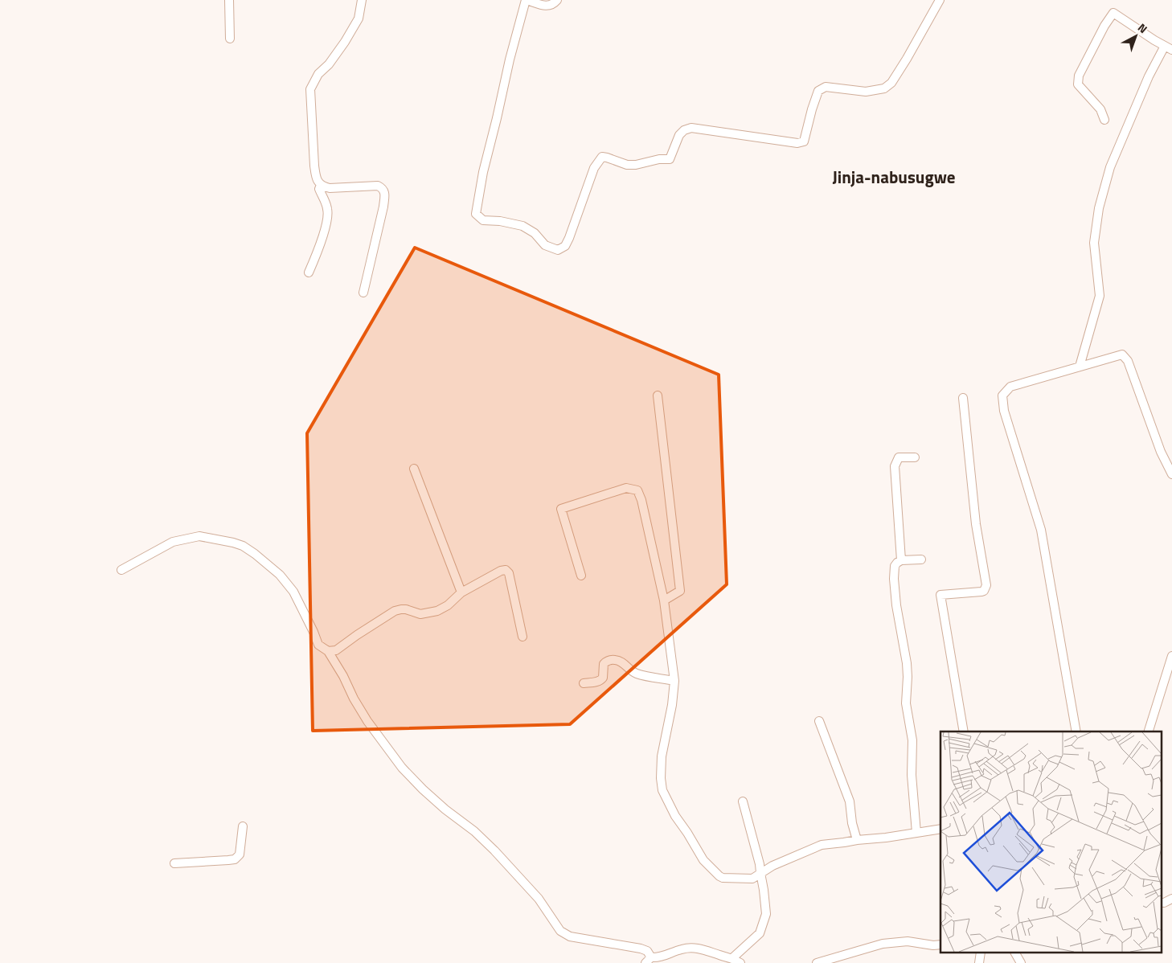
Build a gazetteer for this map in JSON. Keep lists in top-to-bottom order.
{
  "districts": ["Jinja-nabusugwe"],
  "north": "top right"
}
